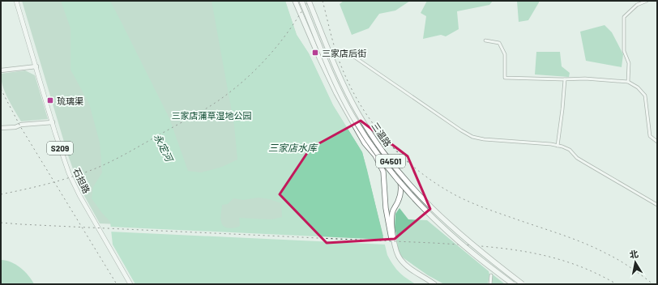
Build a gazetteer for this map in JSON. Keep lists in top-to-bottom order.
{
  "streets": {
    "highway": ["三温路", "G4501"],
    "main road": ["S209", "石担路"]
  },
  "crossings": [
    ["三温路", "G4501"]
  ],
  "water": ["永定河", "三家店水库"],
  "parks": ["三家店蒲草湿地公园"],
  "places": {
    "transit": ["三家店后街", "琉璃渠"]
  },
  "north": "top"
}
